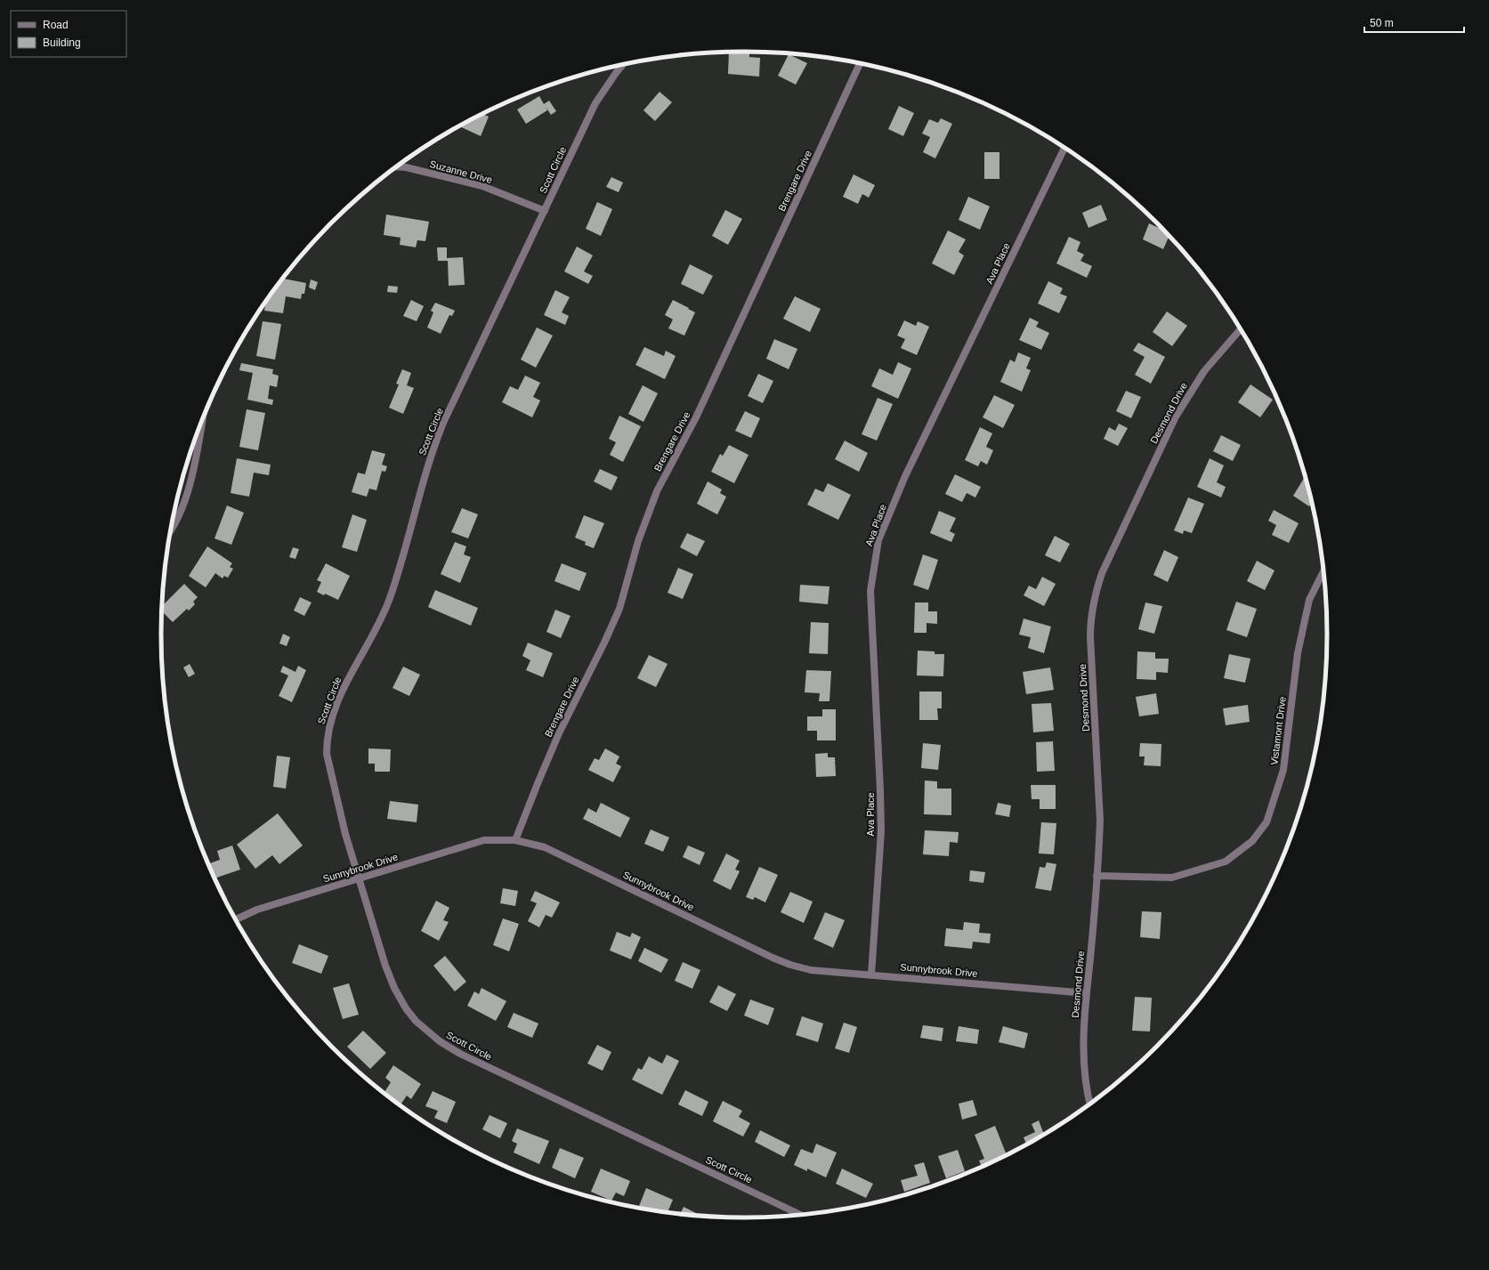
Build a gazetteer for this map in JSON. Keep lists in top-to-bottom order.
{
  "streets": {
    "street": [
      "Scott Circle",
      "Suzanne Drive",
      "Brengare Drive",
      "Ava Place",
      "Desmond Drive",
      "Vistamont Drive",
      "Sunnybrook Drive"
    ]
  },
  "crossings": [
    ["Scott Circle", "Suzanne Drive"],
    ["Scott Circle", "Sunnybrook Drive"],
    ["Brengare Drive", "Sunnybrook Drive"],
    ["Ava Place", "Sunnybrook Drive"],
    ["Desmond Drive", "Vistamont Drive"],
    ["Desmond Drive", "Sunnybrook Drive"]
  ],
  "legend": ["Road", "Building"],
  "scale_bar": "50 m"
}
